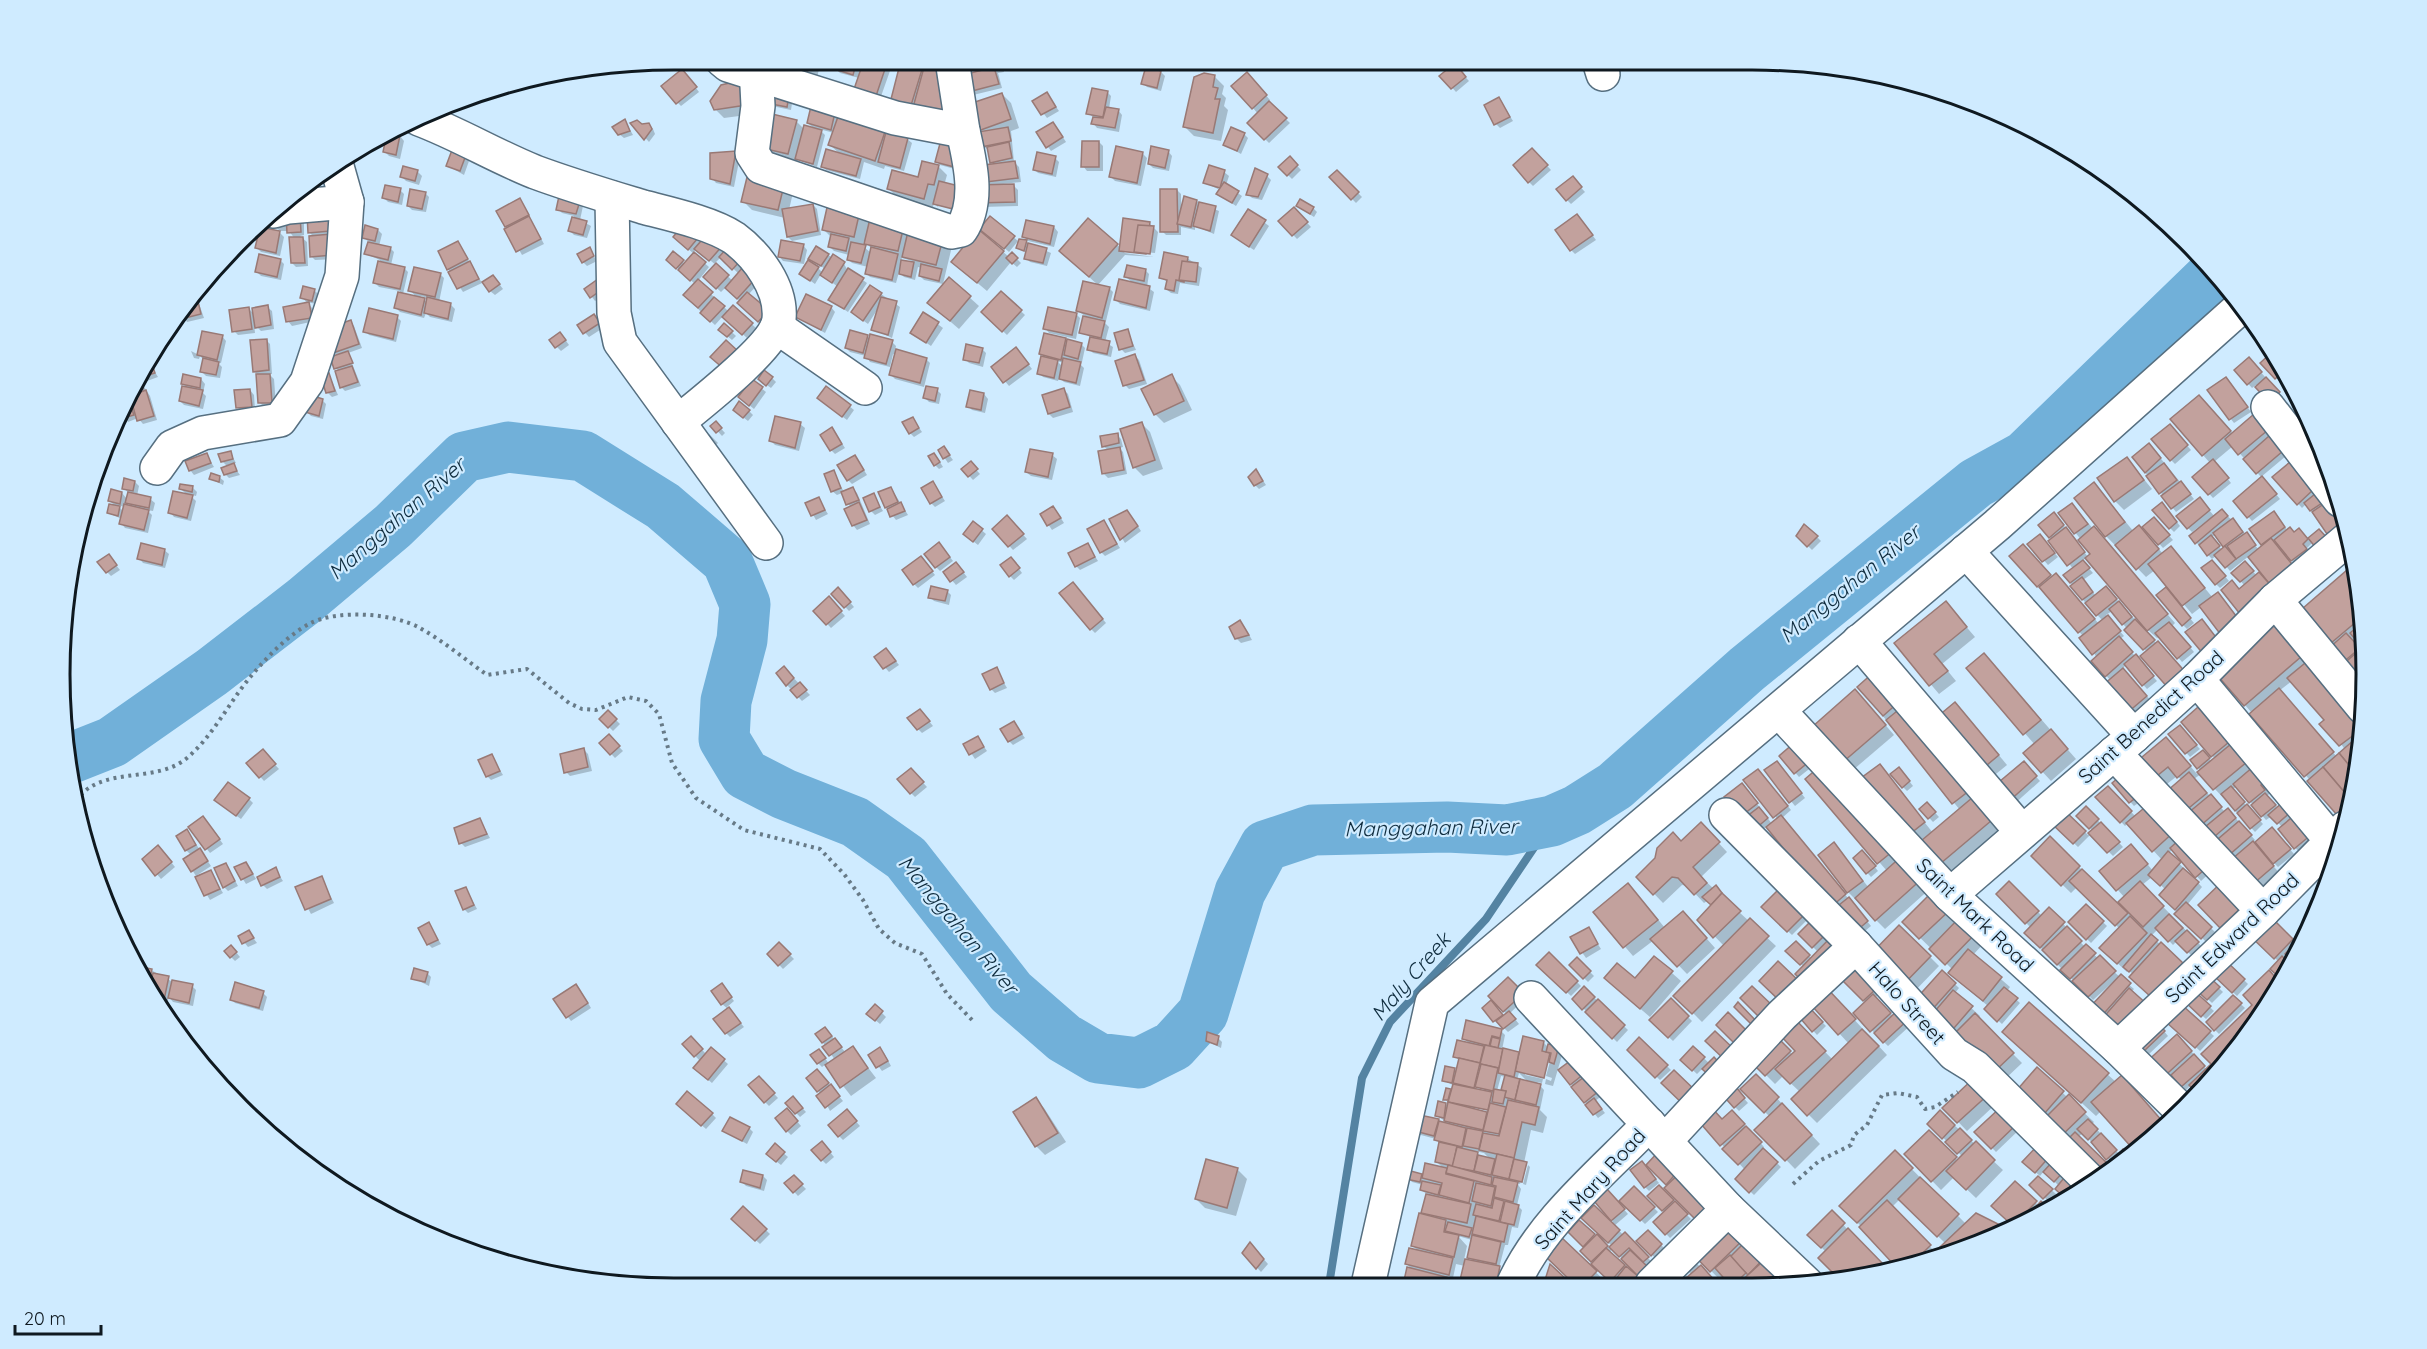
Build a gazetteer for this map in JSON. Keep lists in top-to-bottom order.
{
  "streets": {
    "street": [
      "Saint Benedict Road",
      "Saint Mark Road",
      "Saint Edward Road",
      "Halo Street",
      "Saint Mary Road"
    ]
  },
  "crossings": [
    ["Saint Benedict Road", "Saint Mark Road"],
    ["Saint Mark Road", "Saint Edward Road"],
    ["Halo Street", "Saint Mary Road"]
  ],
  "water": ["Manggahan River", "Maly Creek"],
  "scale_bar": "20 m"
}
